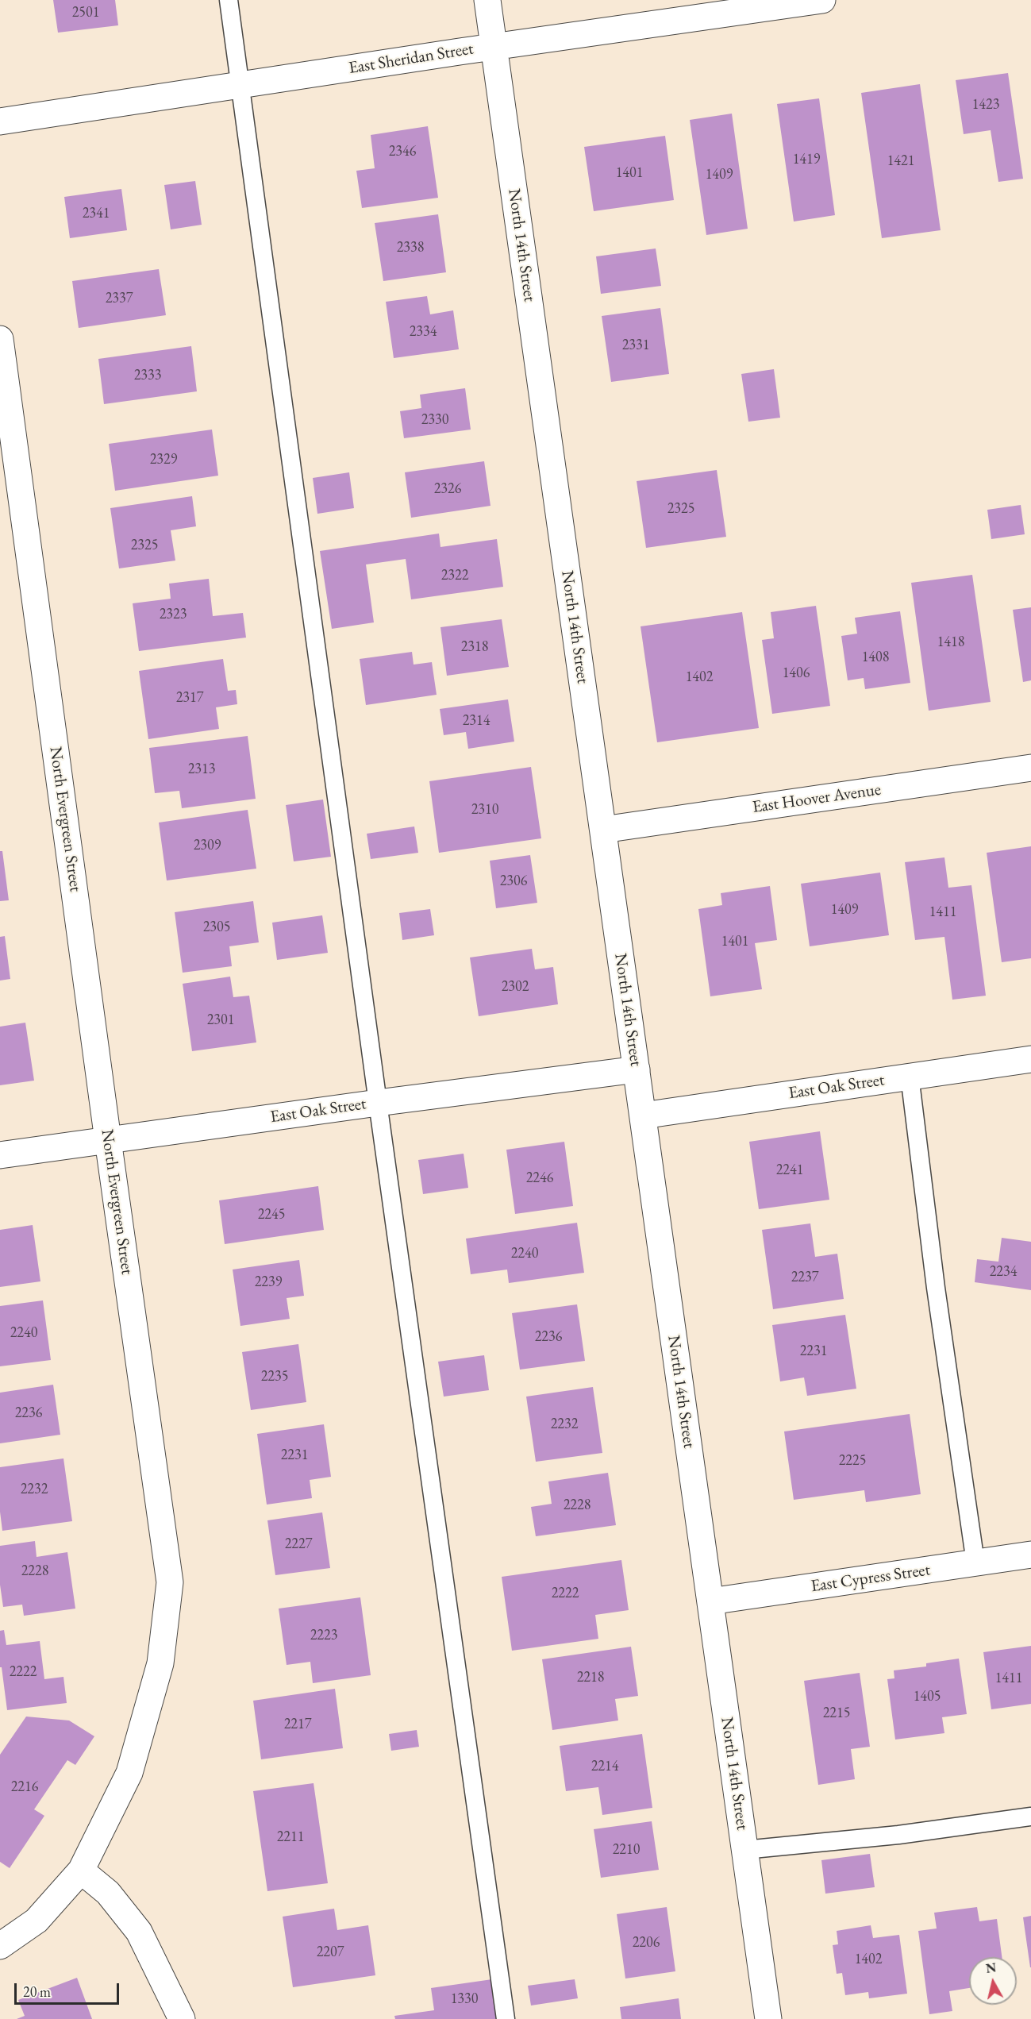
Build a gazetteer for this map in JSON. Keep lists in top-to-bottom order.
{
  "streets": {
    "street": [
      "East Sheridan Street",
      "North 14th Street",
      "East Hoover Avenue",
      "North Evergreen Street",
      "East Oak Street",
      "East Cypress Street"
    ]
  },
  "crossings": [
    ["East Sheridan Street", "North 14th Street"],
    ["North 14th Street", "East Hoover Avenue"],
    ["North 14th Street", "East Oak Street"],
    ["North 14th Street", "East Cypress Street"],
    ["North Evergreen Street", "East Oak Street"]
  ],
  "house_numbers": [
    "2501",
    "1423",
    "2346",
    "1419",
    "1421",
    "1401",
    "1409",
    "2341",
    "2338",
    "2337",
    "2334",
    "2331",
    "2333",
    "2330",
    "2329",
    "2326",
    "2325",
    "2325",
    "2322",
    "2323",
    "1418",
    "2318",
    "1408",
    "1406",
    "1402",
    "2317",
    "2314",
    "2313",
    "2310",
    "2309",
    "2306",
    "1409",
    "1411",
    "2305",
    "1401",
    "2302",
    "2301",
    "2241",
    "2246",
    "2245",
    "2240",
    "2234",
    "2237",
    "2239",
    "2240",
    "2236",
    "2231",
    "2235",
    "2236",
    "2232",
    "2231",
    "2225",
    "2232",
    "2228",
    "2227",
    "2228",
    "2222",
    "2223",
    "2222",
    "2218",
    "1411",
    "1405",
    "2215",
    "2217",
    "2214",
    "2216",
    "2211",
    "2210",
    "2206",
    "2207",
    "1402",
    "1330"
  ],
  "scale_bar": "20 m",
  "north": "top"
}
